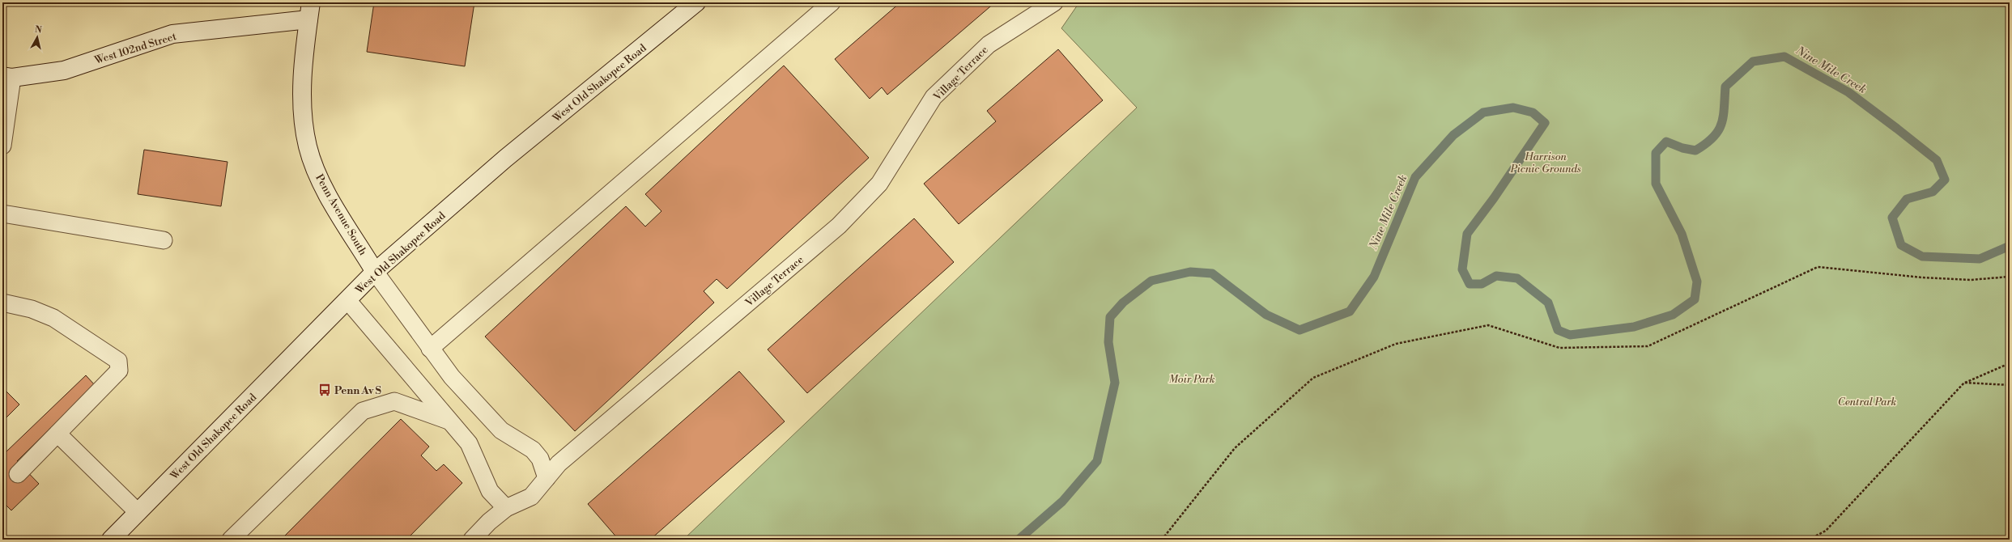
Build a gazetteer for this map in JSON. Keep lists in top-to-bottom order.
{
  "streets": {
    "main road": ["West 102nd Street", "West Old Shakopee Road", "Penn Avenue South"],
    "lane": ["Village Terrace"]
  },
  "crossings": [
    ["West 102nd Street", "Penn Avenue South"],
    ["West Old Shakopee Road", "Penn Avenue South"]
  ],
  "water": ["Nine Mile Creek"],
  "parks": ["Harrison Picnic Grounds", "Moir Park", "Central Park"],
  "places": {
    "bus stop": ["Penn Av S"]
  },
  "north": "top"
}
